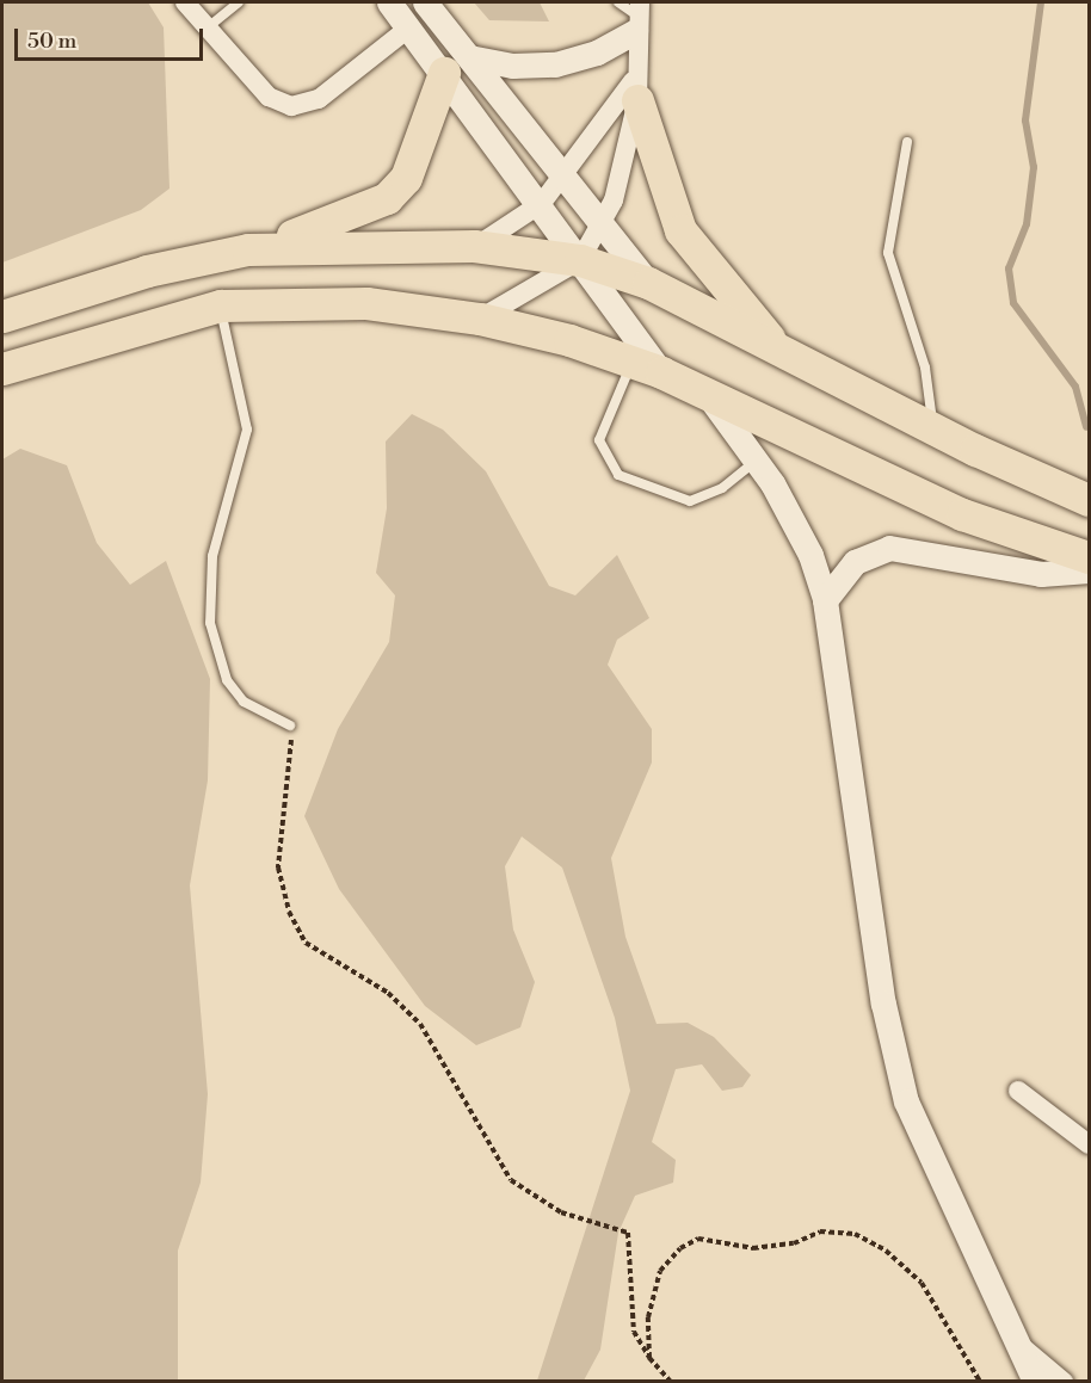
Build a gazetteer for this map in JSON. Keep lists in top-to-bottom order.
{
  "scale_bar": "50 m"
}
